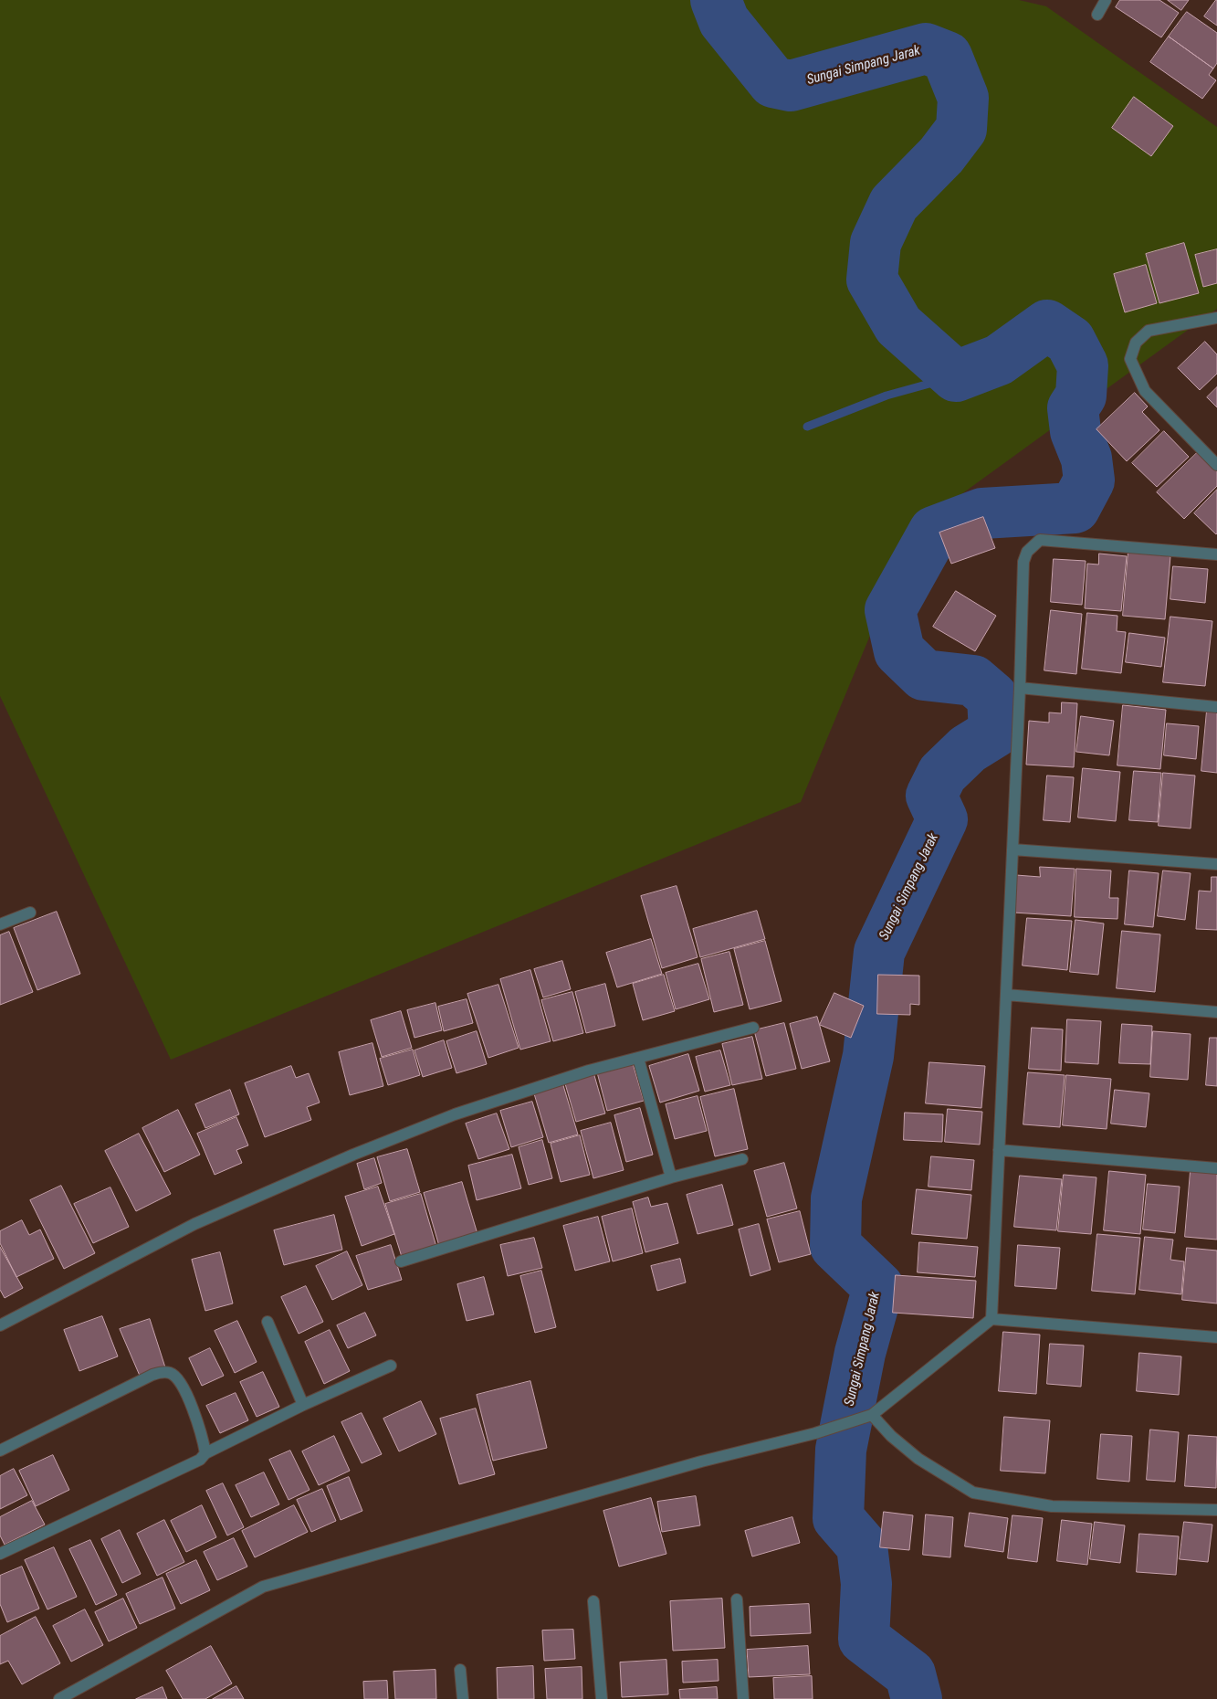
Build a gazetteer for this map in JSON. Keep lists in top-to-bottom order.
{
  "water": ["Sungai Simpang Jarak"]
}
